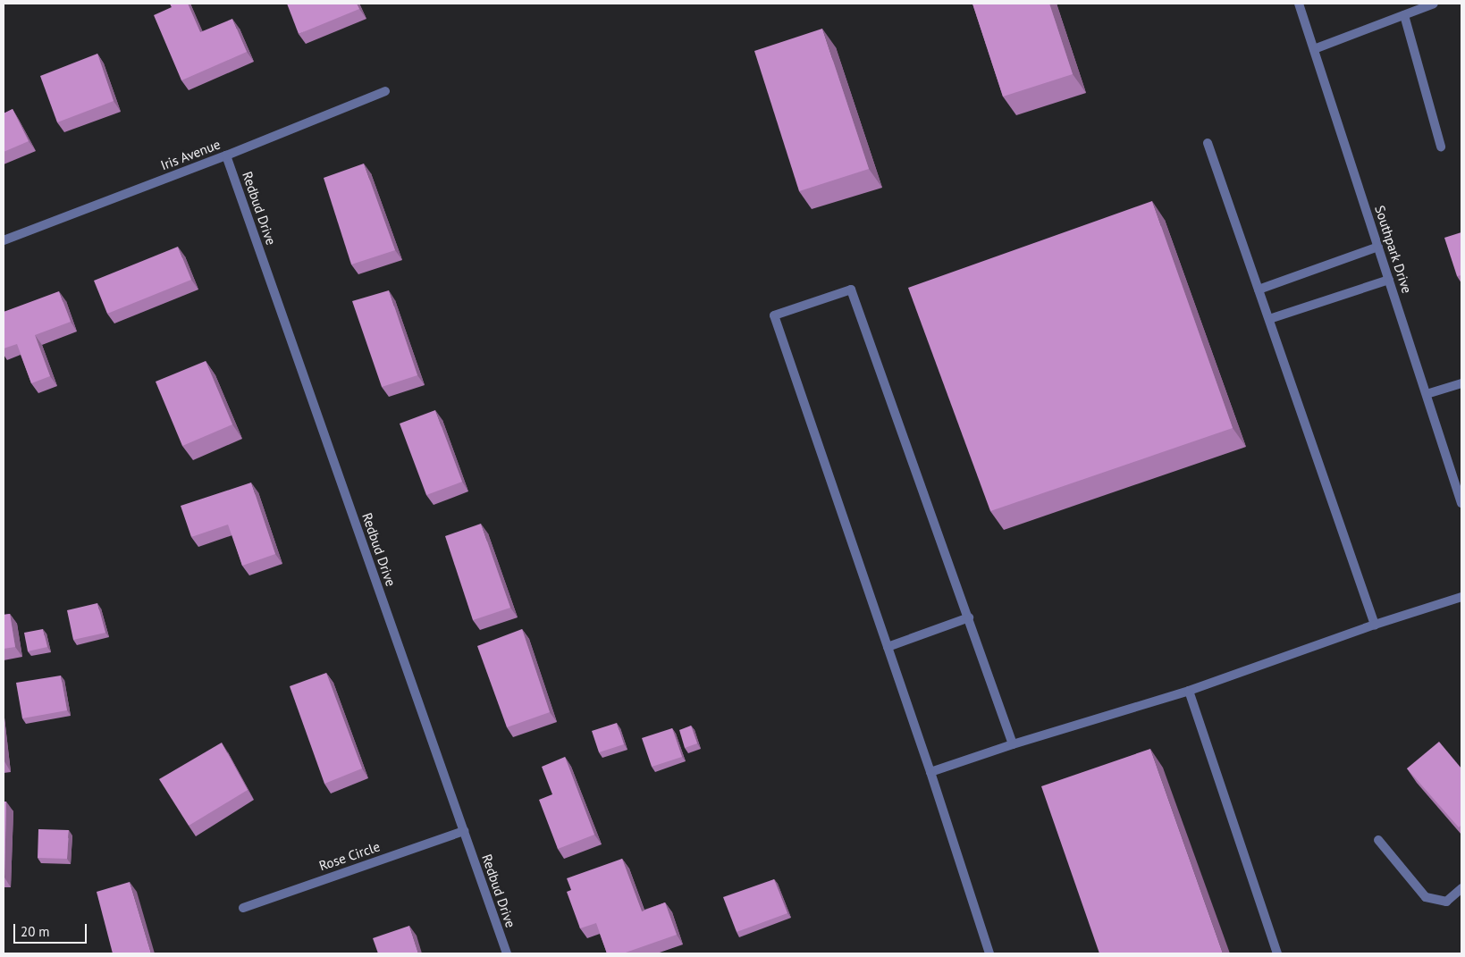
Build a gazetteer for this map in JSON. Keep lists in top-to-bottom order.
{
  "streets": {
    "street": [
      "Iris Avenue",
      "Redbud Drive",
      "Southpark Drive",
      "Rose Circle"
    ]
  },
  "crossings": [
    ["Iris Avenue", "Redbud Drive"],
    ["Redbud Drive", "Rose Circle"]
  ],
  "scale_bar": "20 m"
}
